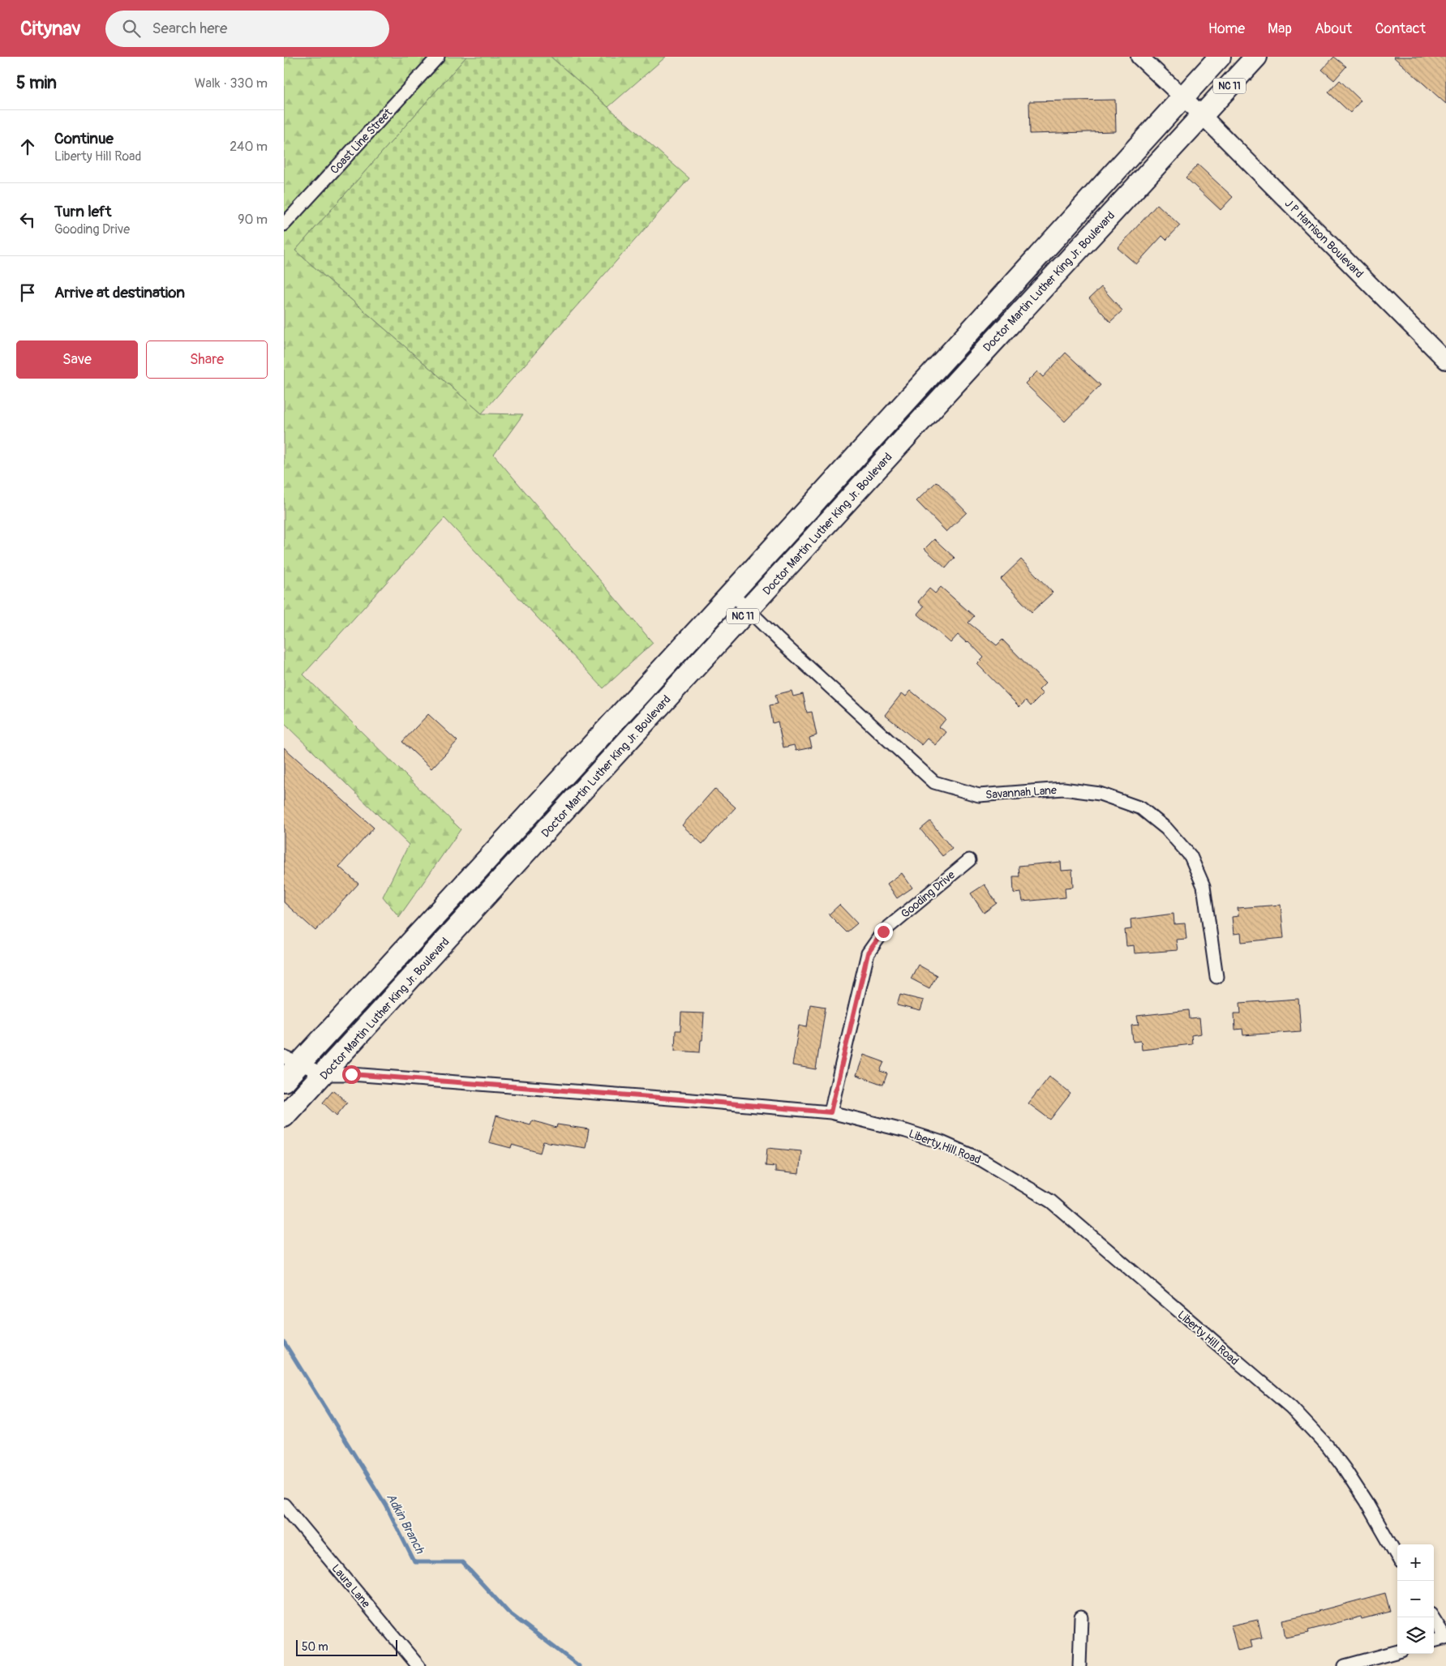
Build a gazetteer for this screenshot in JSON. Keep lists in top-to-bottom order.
{
  "streets": {
    "highway": ["NC 11", "Doctor Martin Luther King Jr. Boulevard"],
    "street": [
      "Coast Line Street",
      "J P Harrison Boulevard",
      "Savannah Lane",
      "Gooding Drive",
      "Liberty Hill Road",
      "Laura Lane"
    ]
  },
  "crossings": [
    ["J P Harrison Boulevard", "Doctor Martin Luther King Jr. Boulevard"],
    ["Doctor Martin Luther King Jr. Boulevard", "Savannah Lane"],
    ["Doctor Martin Luther King Jr. Boulevard", "Liberty Hill Road"],
    ["Gooding Drive", "Liberty Hill Road"]
  ],
  "water": ["Adkin Branch"],
  "scale_bar": "50 m",
  "page": {
    "header": "Citynav",
    "search": "Search here",
    "nav": [
      "Home",
      "Map",
      "About",
      "Contact"
    ],
    "heading": ["5 min", "Walk · 330 m"],
    "list": [
      ["Continue", "Liberty Hill Road", "240 m"],
      ["Turn left", "Gooding Drive", "90 m"],
      "Arrive at destination"
    ],
    "buttons": ["Save", "Share"],
    "map_buttons": ["+", "−"],
    "scale": "50 m"
  }
}
